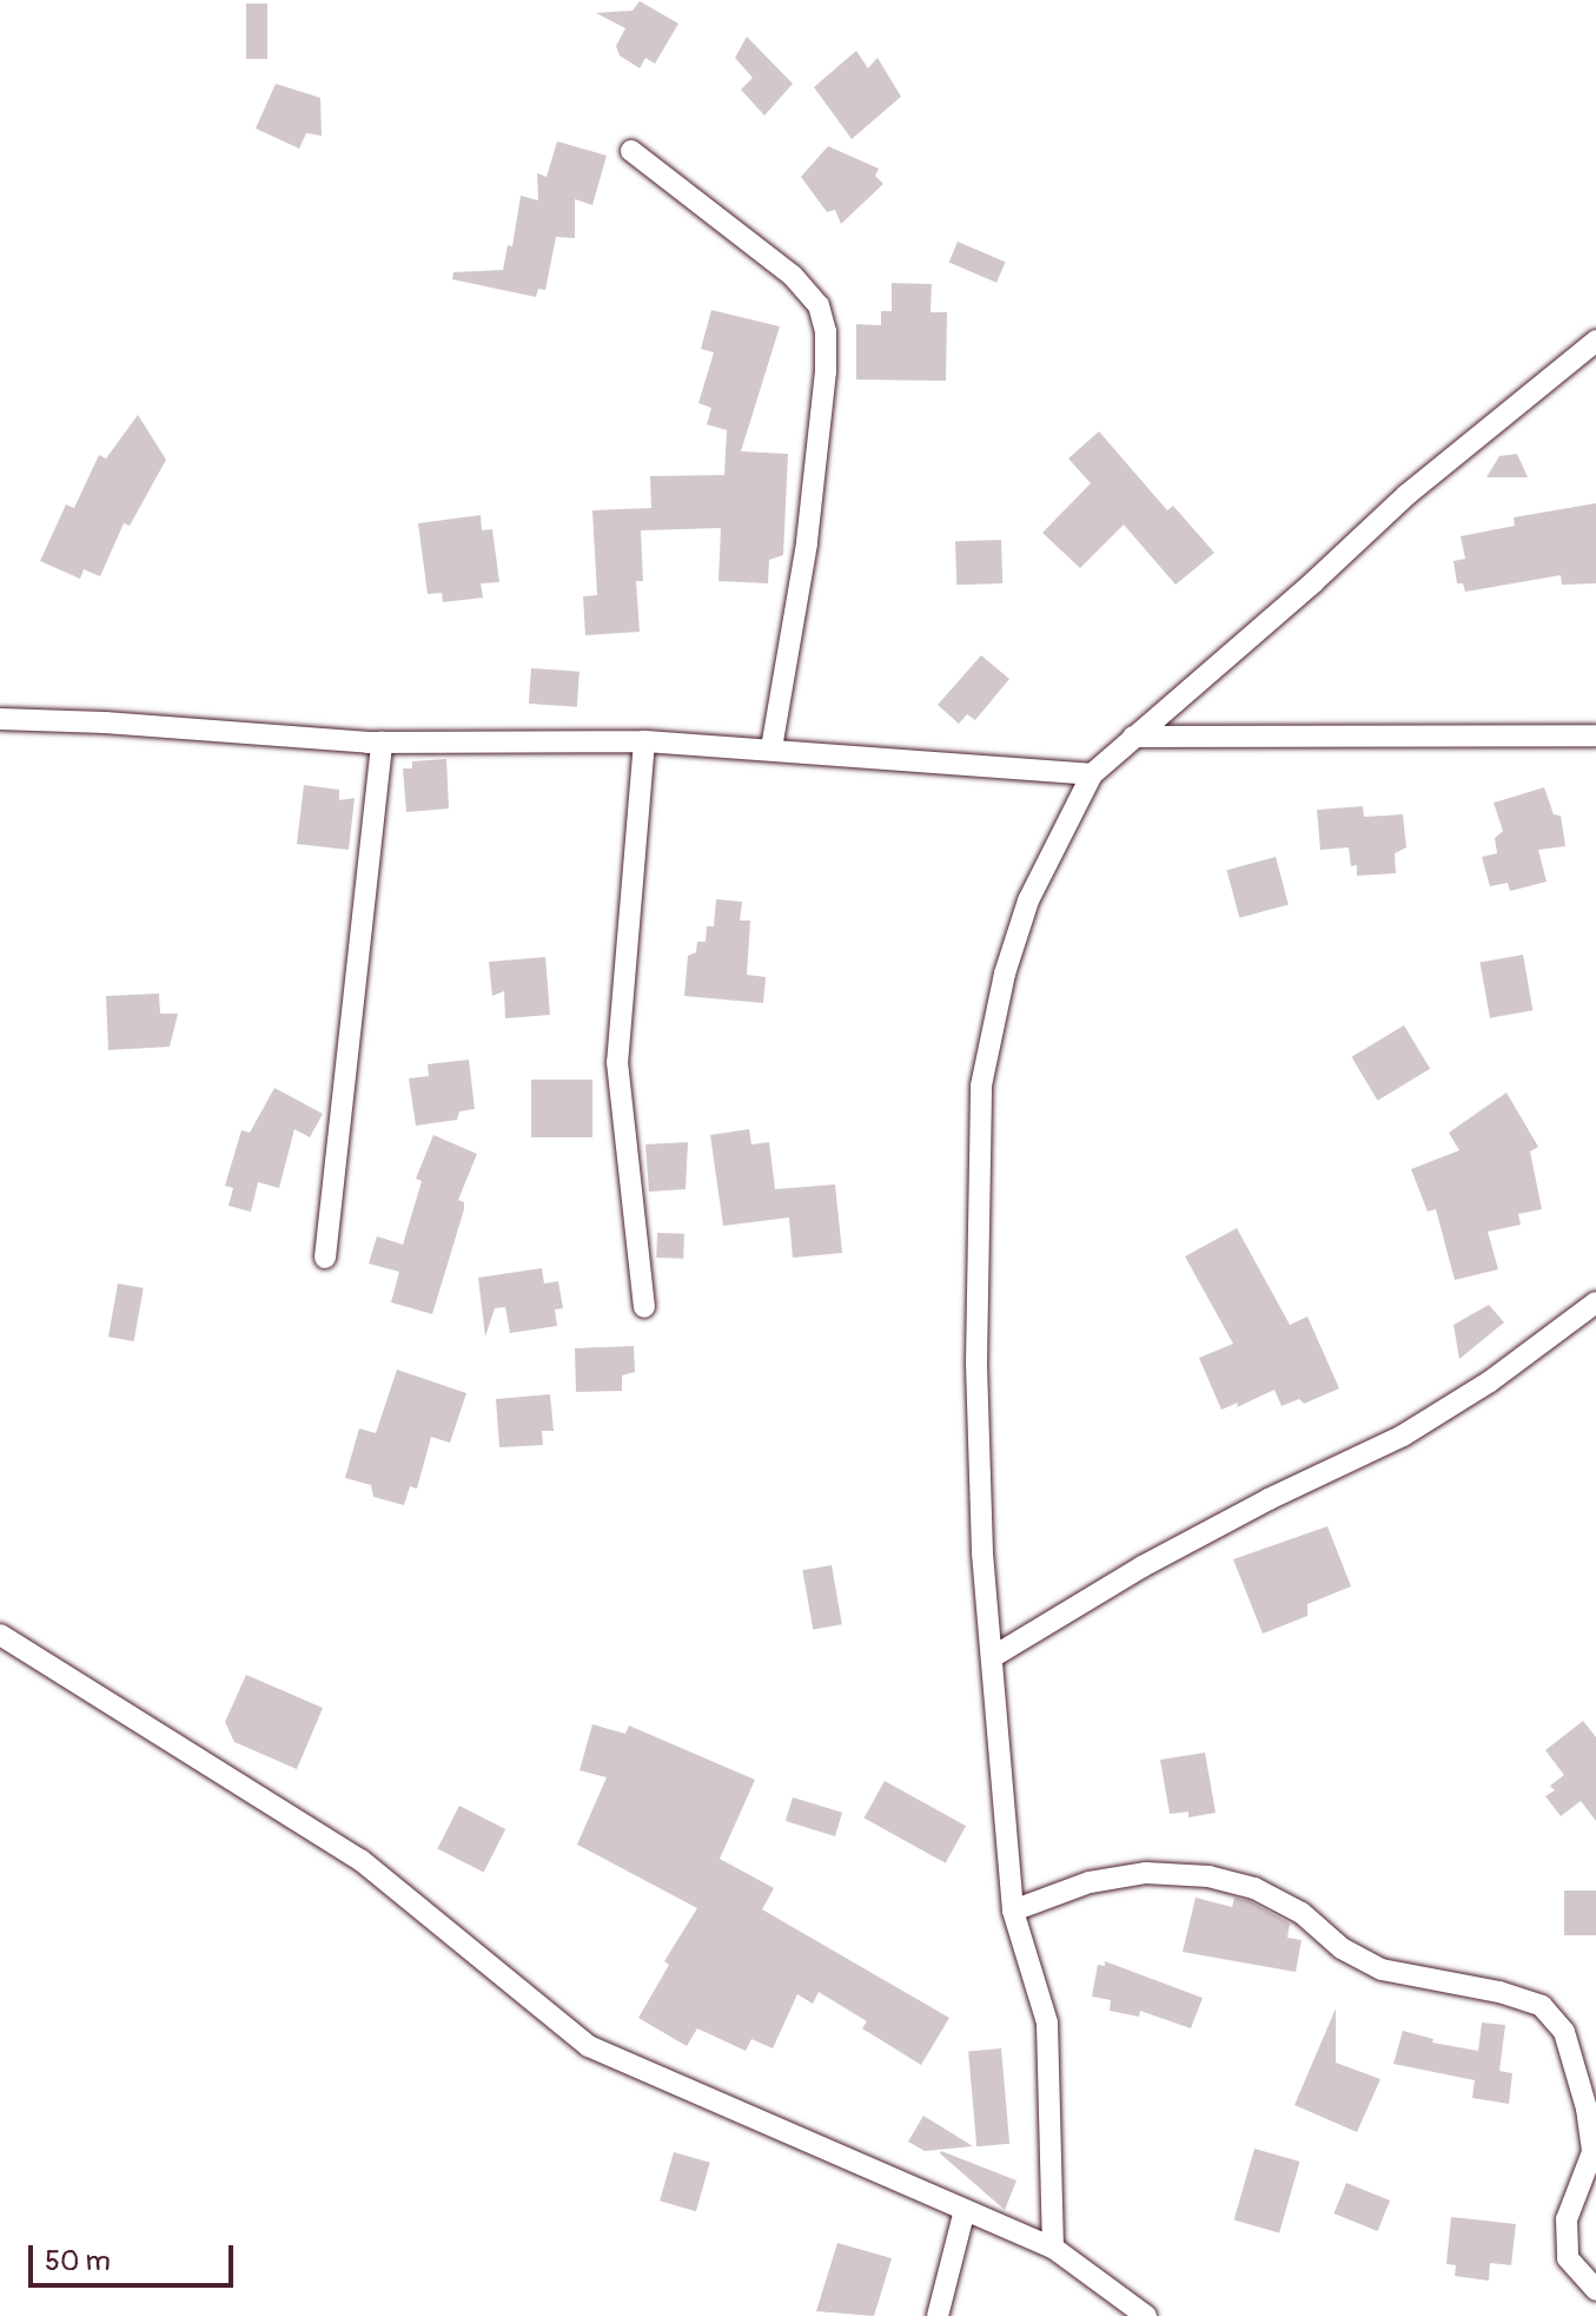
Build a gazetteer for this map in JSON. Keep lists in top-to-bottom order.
{
  "scale_bar": "50 m"
}
